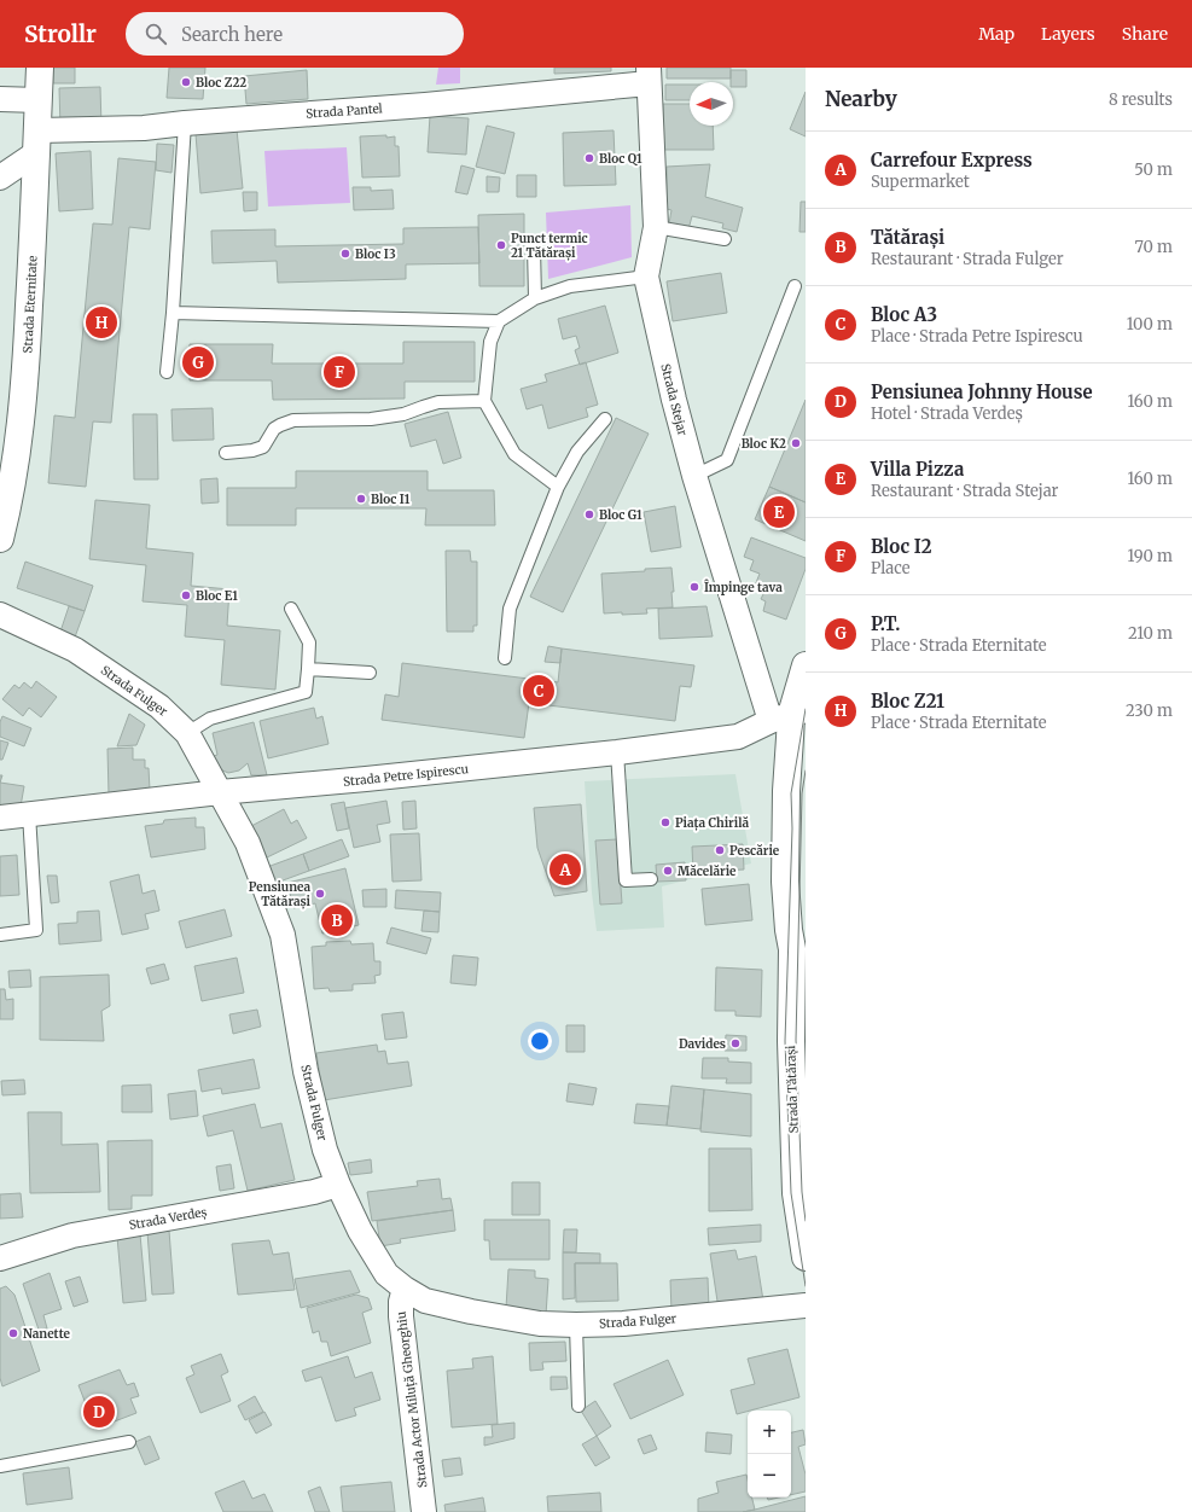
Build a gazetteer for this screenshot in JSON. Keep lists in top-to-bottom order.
{
  "streets": {
    "street": [
      "Strada Pantel",
      "Strada Eternitate",
      "Strada Stejar",
      "Strada Fulger",
      "Strada Petre Ispirescu",
      "Strada Tătărași",
      "Strada Verdeș",
      "Strada Actor Miluță Gheorghiu"
    ]
  },
  "crossings": [
    ["Strada Pantel", "Strada Eternitate"],
    ["Strada Pantel", "Strada Stejar"],
    ["Strada Stejar", "Strada Petre Ispirescu"],
    ["Strada Stejar", "Strada Tătărași"],
    ["Strada Fulger", "Strada Petre Ispirescu"],
    ["Strada Fulger", "Strada Verdeș"],
    ["Strada Fulger", "Strada Actor Miluță Gheorghiu"],
    ["Strada Petre Ispirescu", "Strada Tătărași"]
  ],
  "places": [
    "Bloc Z22",
    "Bloc Q1",
    "Punct termic 21 Tătărași",
    "Bloc I3",
    "Bloc K2",
    "Bloc I1",
    "Bloc G1",
    "Împinge tava",
    "Bloc E1",
    "Piața Chirilă",
    "Pescărie",
    "Măcelărie",
    "Pensiunea Tătărași",
    "Davides",
    "Nanette"
  ],
  "north": "left",
  "page": {
    "header": "Strollr",
    "search": "Search here",
    "nav": ["Map", "Layers", "Share"],
    "heading": ["Nearby", "8 results"],
    "list": [
      {
        "mark": "A",
        "name": "Carrefour Express",
        "note": "Supermarket",
        "value": "50 m"
      },
      {
        "mark": "B",
        "name": "Tătărași",
        "note": "Restaurant · Strada Fulger",
        "value": "70 m"
      },
      {
        "mark": "C",
        "name": "Bloc A3",
        "note": "Place · Strada Petre Ispirescu",
        "value": "100 m"
      },
      {
        "mark": "D",
        "name": "Pensiunea Johnny House",
        "note": "Hotel · Strada Verdeș",
        "value": "160 m"
      },
      {
        "mark": "E",
        "name": "Villa Pizza",
        "note": "Restaurant · Strada Stejar",
        "value": "160 m"
      },
      {
        "mark": "F",
        "name": "Bloc I2",
        "note": "Place",
        "value": "190 m"
      },
      {
        "mark": "G",
        "name": "P.T.",
        "note": "Place · Strada Eternitate",
        "value": "210 m"
      },
      {
        "mark": "H",
        "name": "Bloc Z21",
        "note": "Place · Strada Eternitate",
        "value": "230 m"
      }
    ],
    "pins": [
      "H",
      "G",
      "F",
      "E",
      "C",
      "A",
      "B",
      "D"
    ],
    "map_buttons": ["+", "−"]
  }
}
